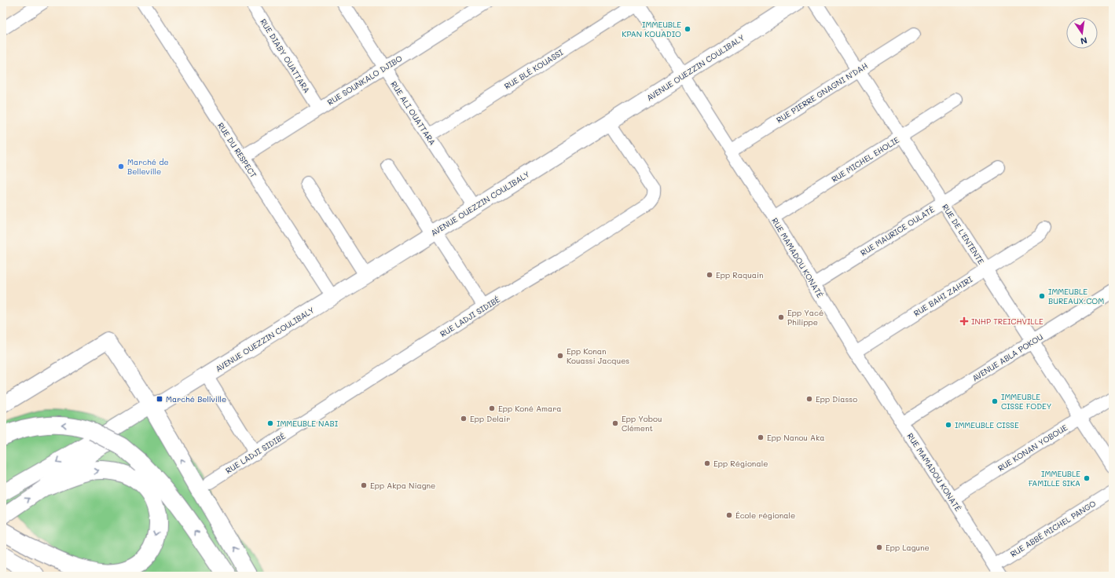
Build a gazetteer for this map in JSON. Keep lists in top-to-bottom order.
{
  "streets": {
    "street": [
      "RUE DIABY OUATTARA",
      "AVENUE OUEZZIN COULIBALY",
      "RUE BLÉ KOUASSI",
      "RUE SOUNKALO DJIBO",
      "RUE PIERRE GNAGNI N'DAH",
      "RUE ALI OUATTARA",
      "RUE DU RESPECT",
      "RUE MICHEL EHOLIE",
      "RUE MAURICE OULATÉ",
      "RUE DE L'ENTENTE",
      "RUE MAMADOU KONATÉ",
      "RUE BAHI ZAHIRI",
      "RUE LADJI SIDIBÉ",
      "AVENUE ABLA POKOU",
      "RUE KONAN YOBOUE",
      "RUE ABBÉ MICHEL PANGO"
    ]
  },
  "crossings": [
    ["RUE DIABY OUATTARA", "RUE SOUNKALO DJIBO"],
    ["AVENUE OUEZZIN COULIBALY", "RUE ALI OUATTARA"],
    ["AVENUE OUEZZIN COULIBALY", "RUE DU RESPECT"],
    ["AVENUE OUEZZIN COULIBALY", "RUE MAMADOU KONATÉ"],
    ["AVENUE OUEZZIN COULIBALY", "RUE LADJI SIDIBÉ"],
    ["RUE BLÉ KOUASSI", "RUE ALI OUATTARA"],
    ["RUE BLÉ KOUASSI", "RUE MAMADOU KONATÉ"],
    ["RUE SOUNKALO DJIBO", "RUE ALI OUATTARA"],
    ["RUE SOUNKALO DJIBO", "RUE DU RESPECT"],
    ["RUE PIERRE GNAGNI N'DAH", "RUE DE L'ENTENTE"],
    ["RUE PIERRE GNAGNI N'DAH", "RUE MAMADOU KONATÉ"],
    ["RUE MICHEL EHOLIE", "RUE DE L'ENTENTE"],
    ["RUE MICHEL EHOLIE", "RUE MAMADOU KONATÉ"],
    ["RUE MAURICE OULATÉ", "RUE DE L'ENTENTE"],
    ["RUE MAURICE OULATÉ", "RUE MAMADOU KONATÉ"],
    ["RUE DE L'ENTENTE", "RUE BAHI ZAHIRI"],
    ["RUE DE L'ENTENTE", "AVENUE ABLA POKOU"],
    ["RUE DE L'ENTENTE", "RUE KONAN YOBOUE"],
    ["RUE MAMADOU KONATÉ", "RUE BAHI ZAHIRI"],
    ["RUE MAMADOU KONATÉ", "AVENUE ABLA POKOU"],
    ["RUE MAMADOU KONATÉ", "RUE KONAN YOBOUE"],
    ["RUE MAMADOU KONATÉ", "RUE ABBÉ MICHEL PANGO"]
  ],
  "places": {
    "other": [
      "IMMEUBLE KPAN KOUADIO",
      "Marché de Belleville",
      "Epp Raquain",
      "IMMEUBLE BUREAUX.COM",
      "Epp Yacé Philippe",
      "Epp Konan Kouassi Jacques",
      "Epp Diasso",
      "IMMEUBLE CISSE FODEY",
      "Epp Koné Amara",
      "Epp Delair",
      "IMMEUBLE NABI",
      "Epp Yobou Clément",
      "IMMEUBLE CISSE",
      "Epp Nanou Aka",
      "Epp Régionale",
      "IMMEUBLE FAMILLE SIKA",
      "Epp Akpa Niagne",
      "École régionale",
      "Epp Lagune"
    ],
    "health": ["INHP TREICHVILLE"],
    "transit": ["Marché Bellville"]
  },
  "north": "bottom"
}
